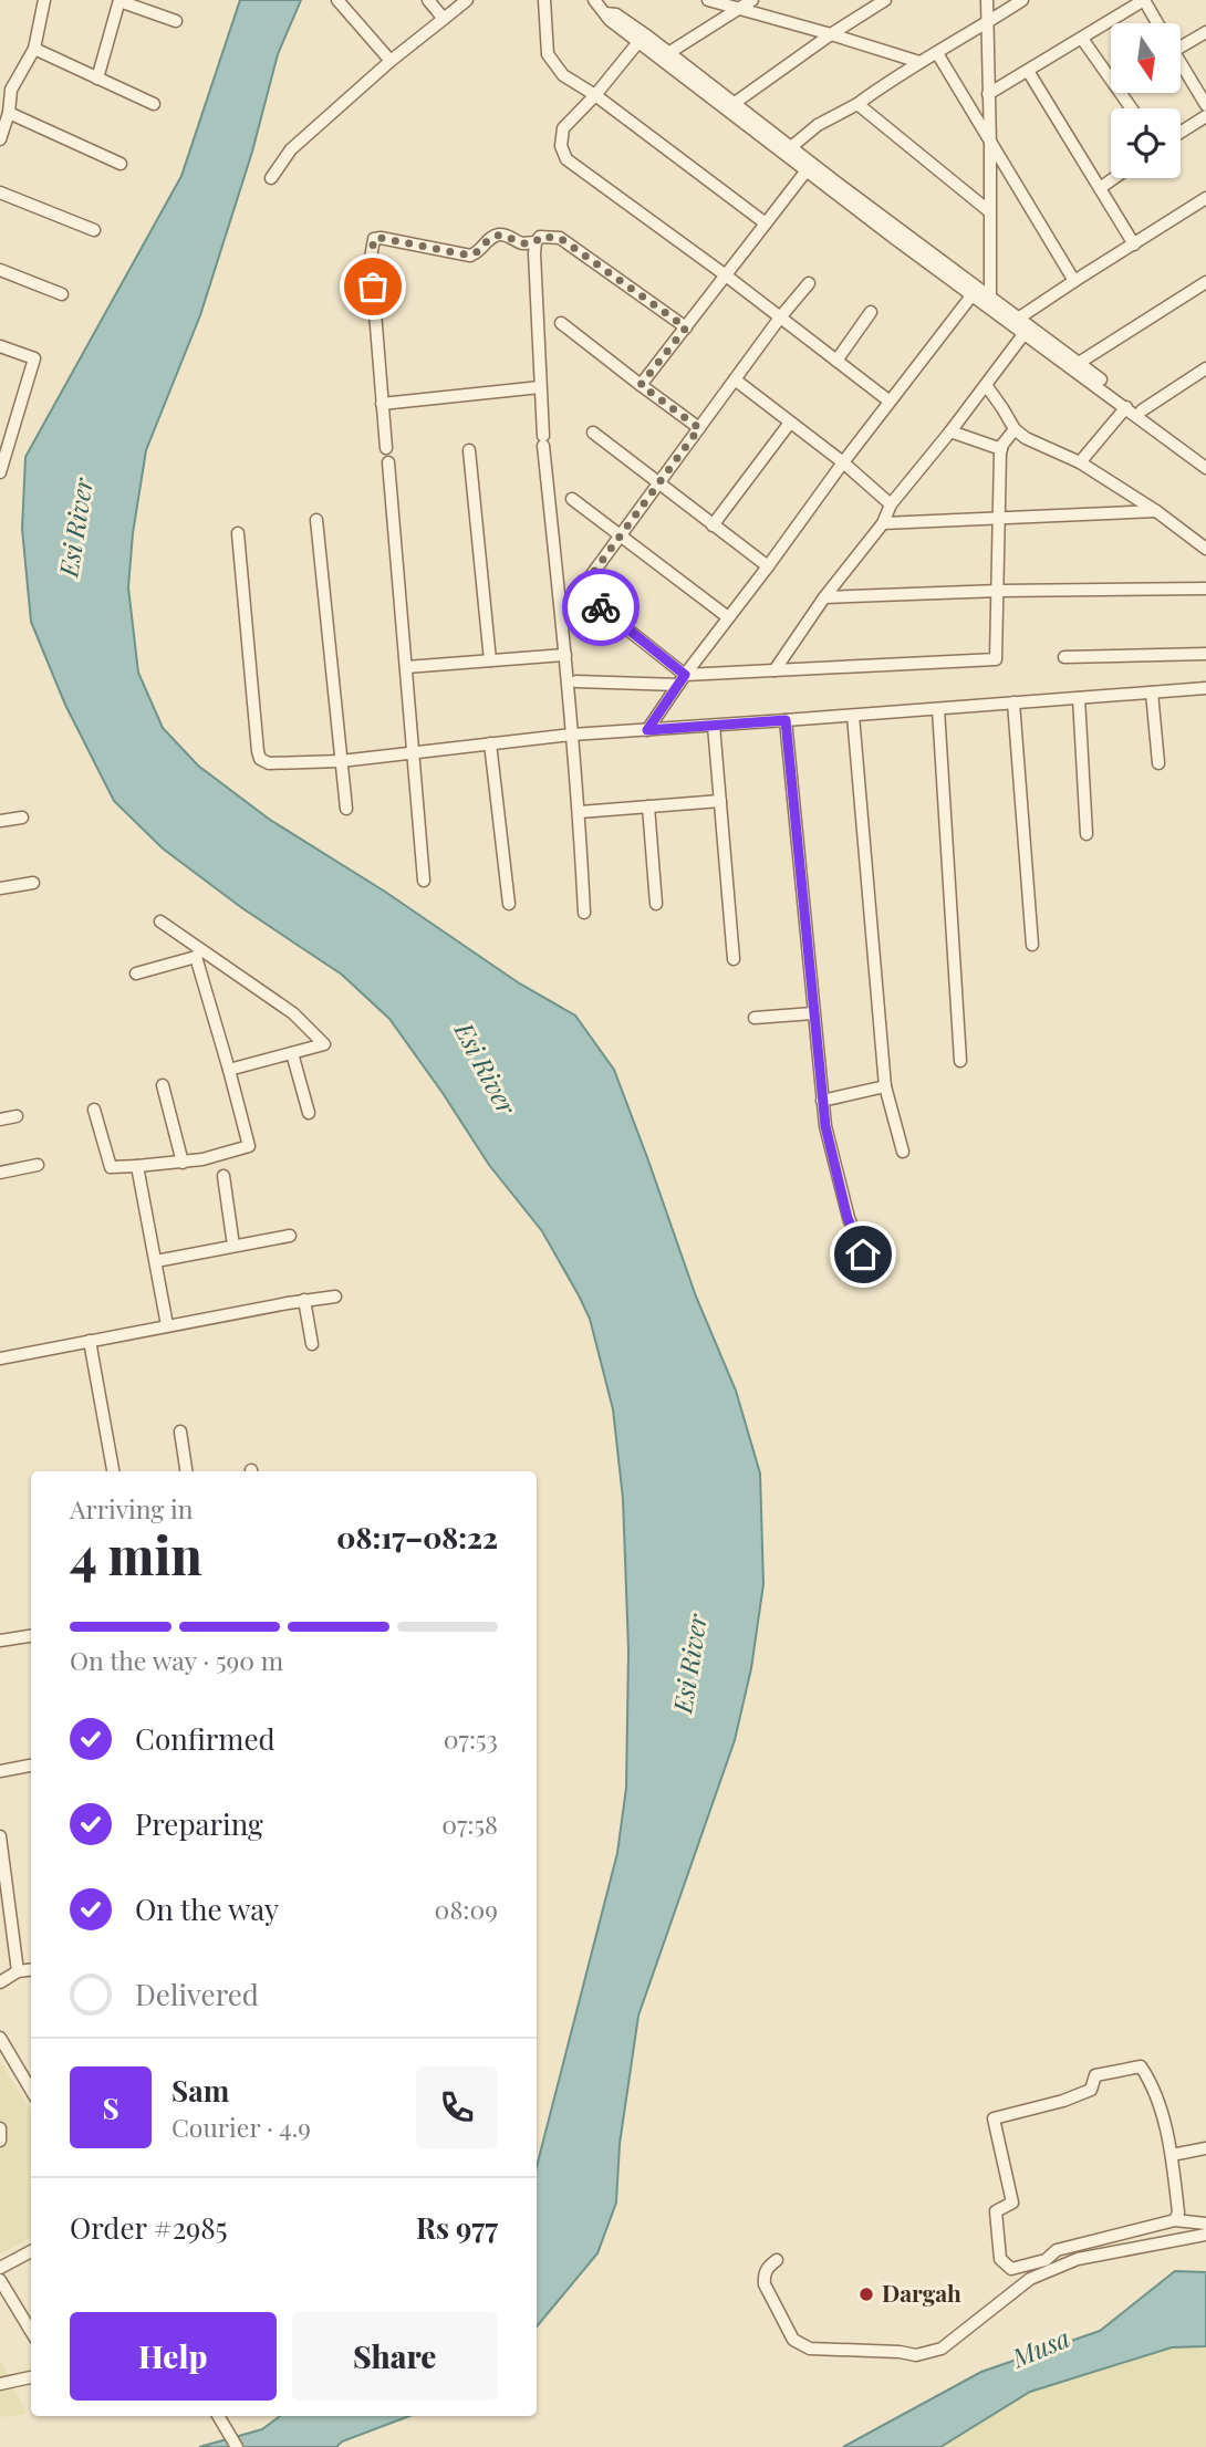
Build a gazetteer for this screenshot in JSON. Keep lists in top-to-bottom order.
{
  "water": ["Esi River", "Musa"],
  "places": ["Dargah"],
  "north": "bottom",
  "page": {
    "heading": ["4 min", "Arriving in", "08:17–08:22"],
    "panel": [
      "Sam",
      "Courier · 4.9",
      "Order #2985",
      "Rs 977"
    ],
    "bar": "On the way · 590 m",
    "list": [
      ["Confirmed", "07:53"],
      ["Preparing", "07:58"],
      ["On the way", "08:09"],
      "Delivered"
    ],
    "round": "S",
    "buttons": ["Help", "Share"]
  }
}
